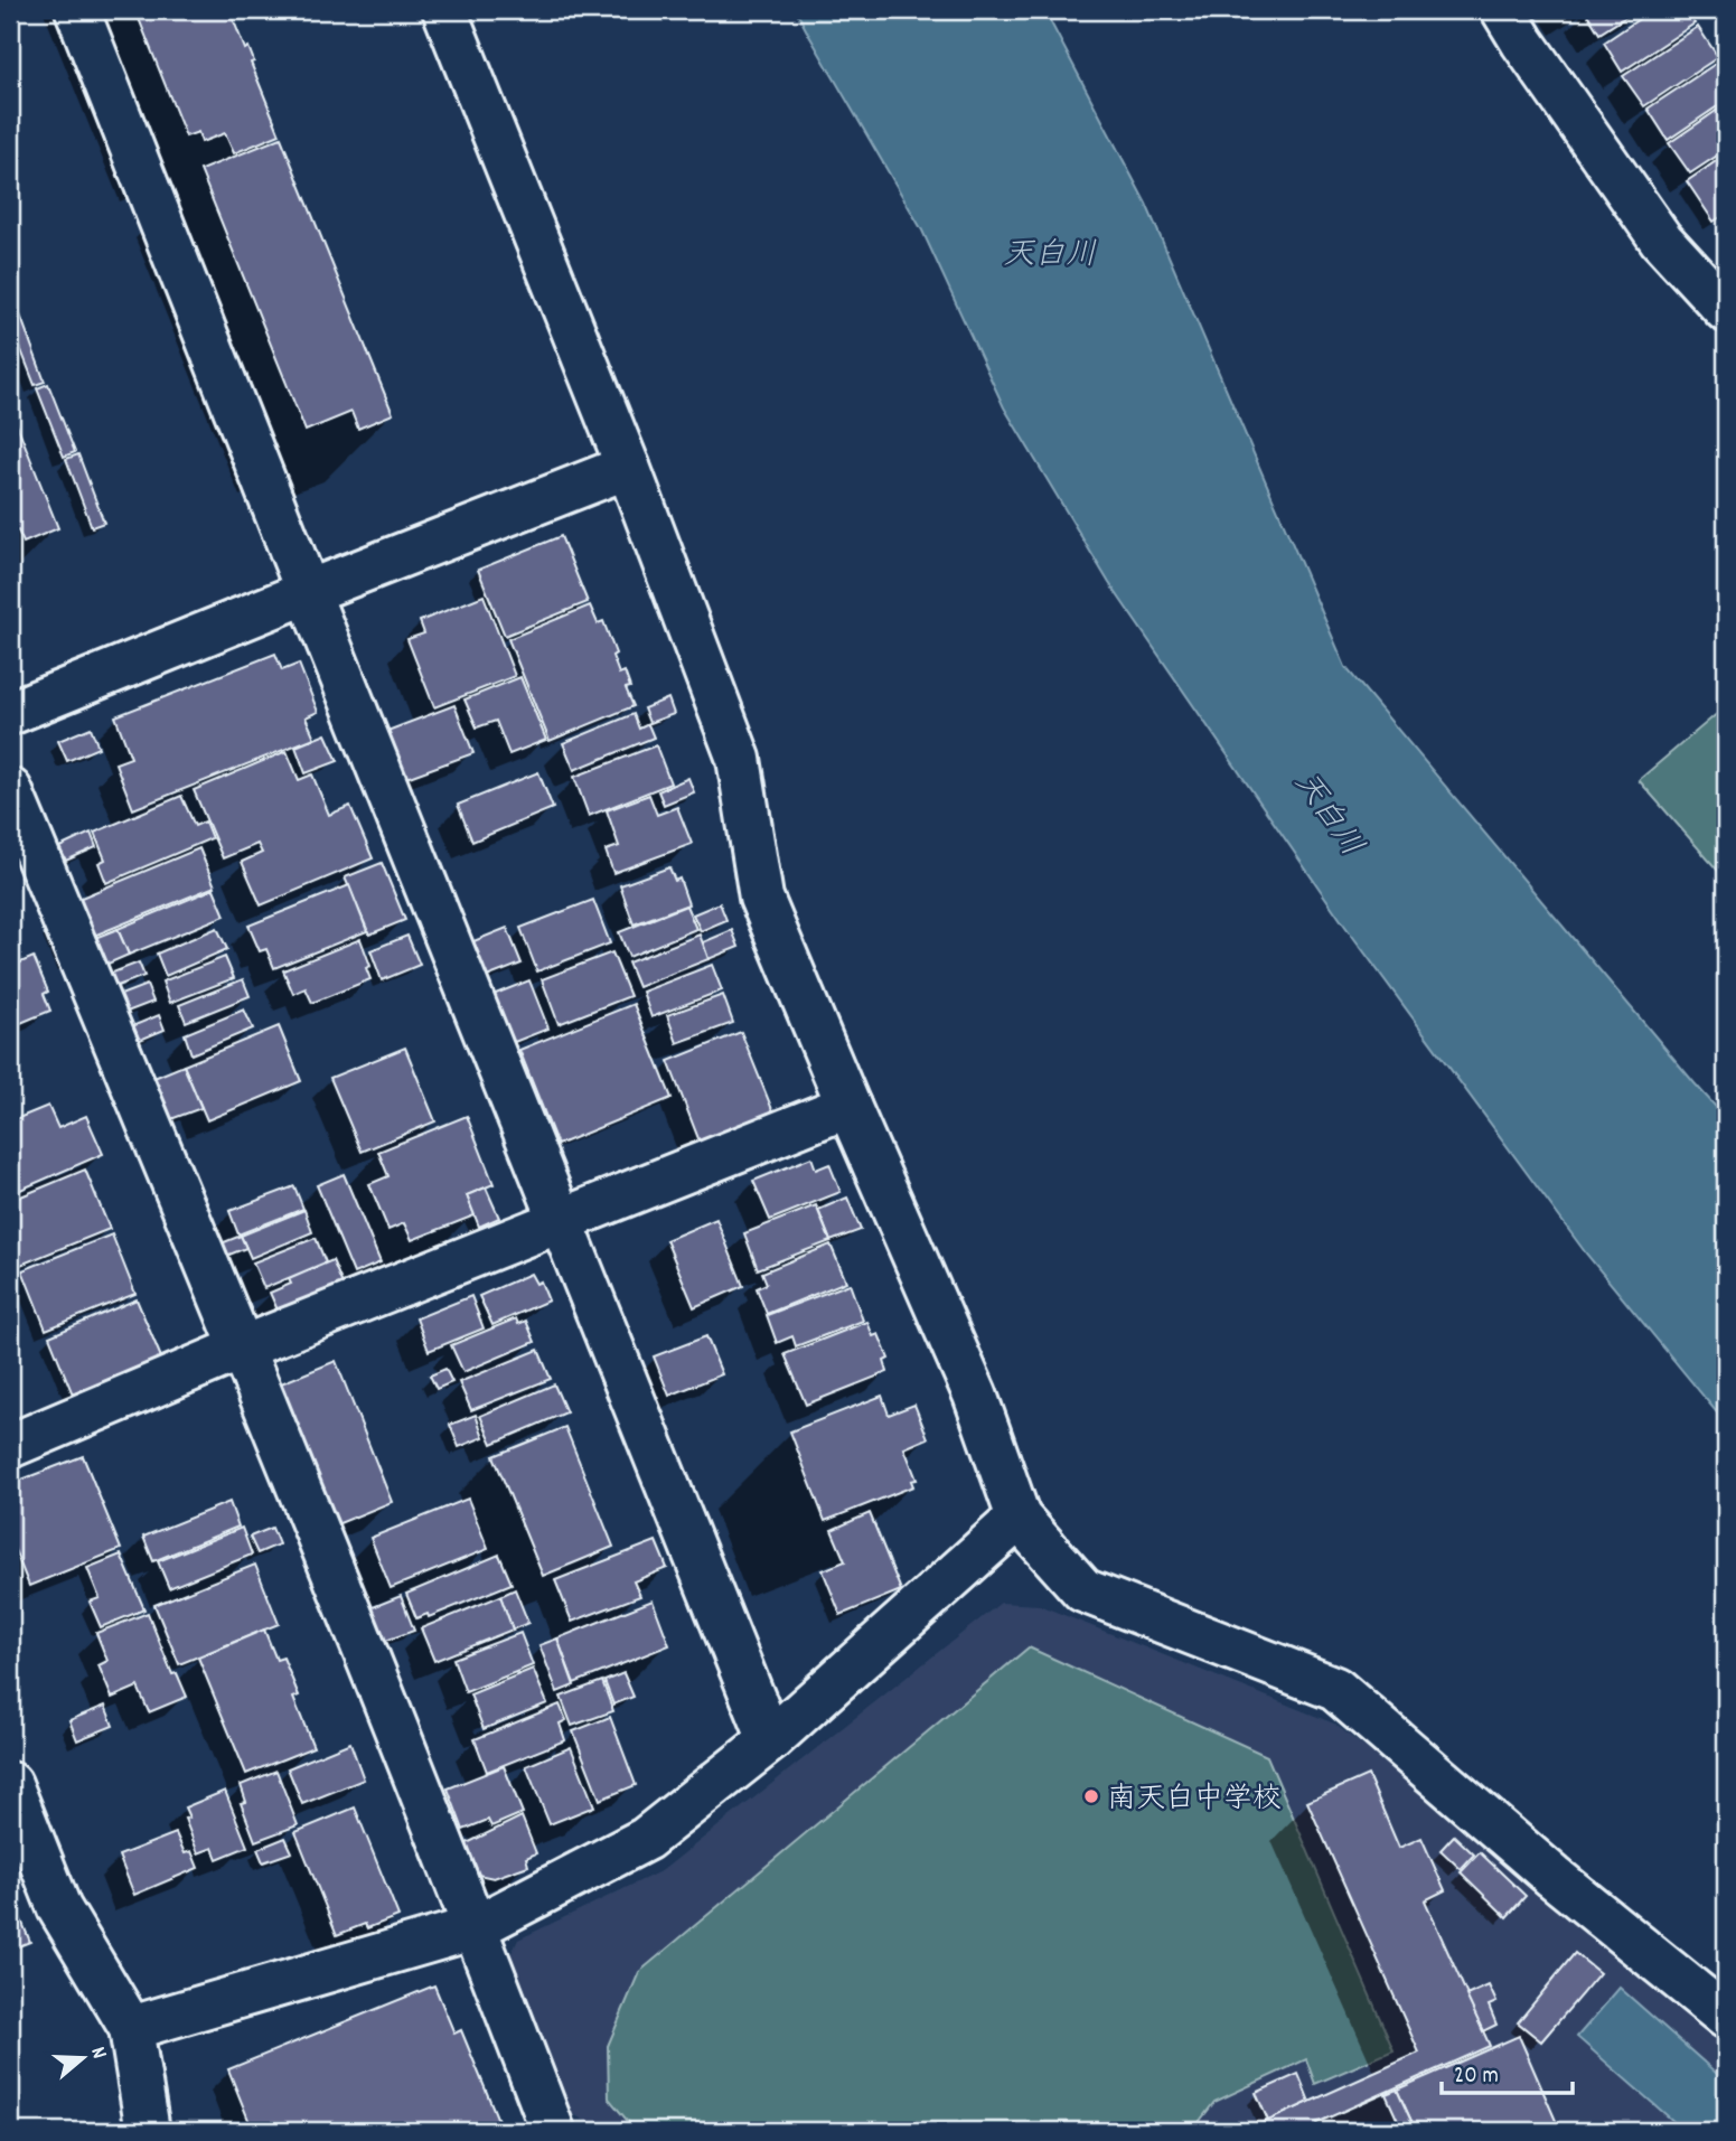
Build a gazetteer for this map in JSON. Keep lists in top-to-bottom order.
{
  "water": ["天白川"],
  "places": ["南天白中学校"],
  "scale_bar": "20 m",
  "north": "right"
}
